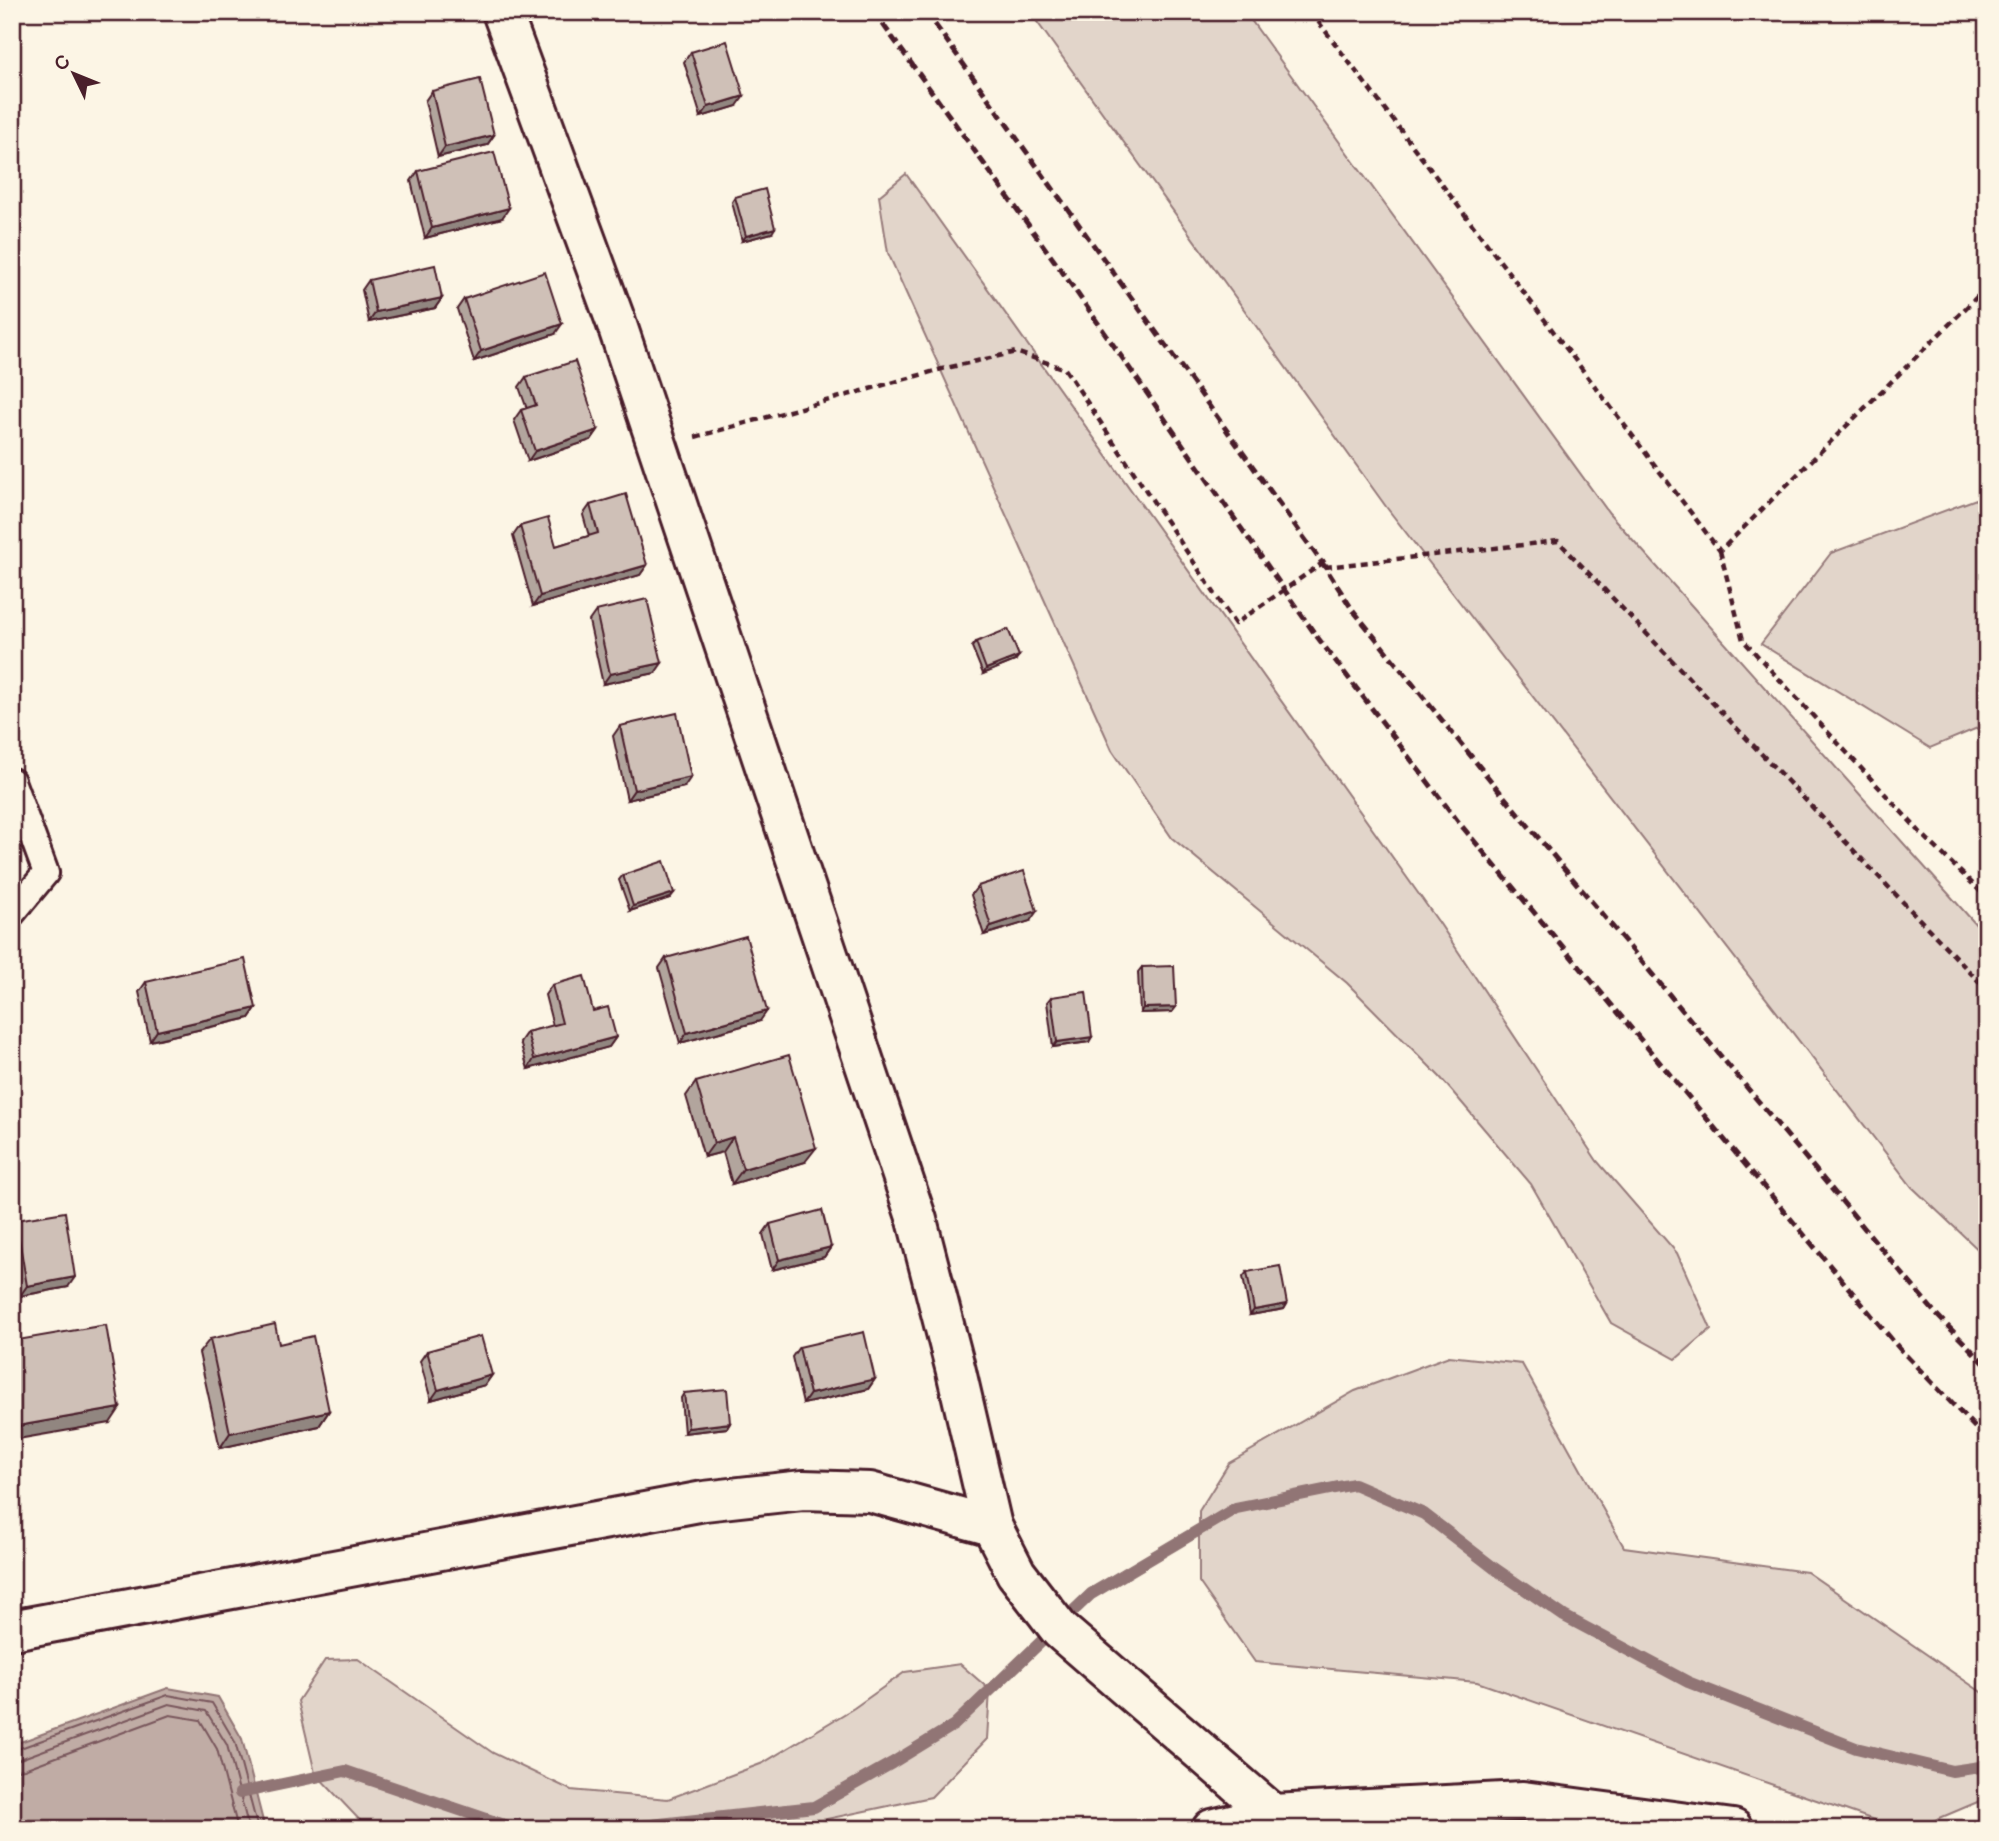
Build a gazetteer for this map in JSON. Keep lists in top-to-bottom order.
{
  "north": "top left"
}
